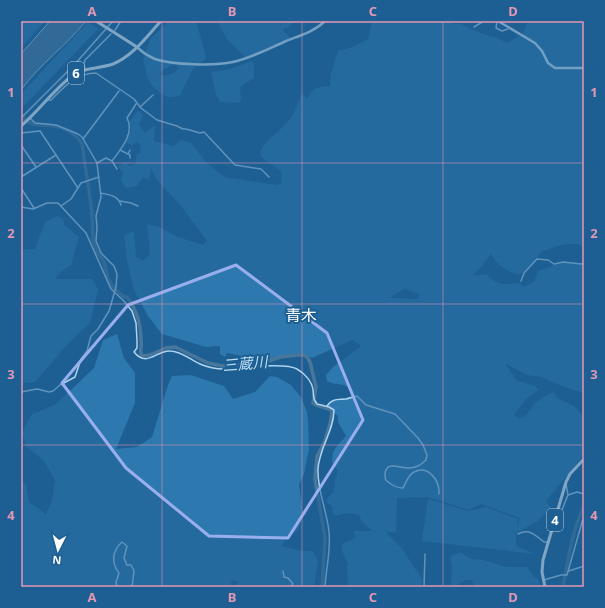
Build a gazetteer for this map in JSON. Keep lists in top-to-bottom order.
{
  "streets": {
    "main road": ["6", "4"]
  },
  "districts": ["青木"],
  "water": ["三蔵川"],
  "north": "bottom",
  "grid": {
    "columns": [
      "A",
      "B",
      "C",
      "D"
    ],
    "rows": [
      "1",
      "2",
      "3",
      "4"
    ]
  }
}
